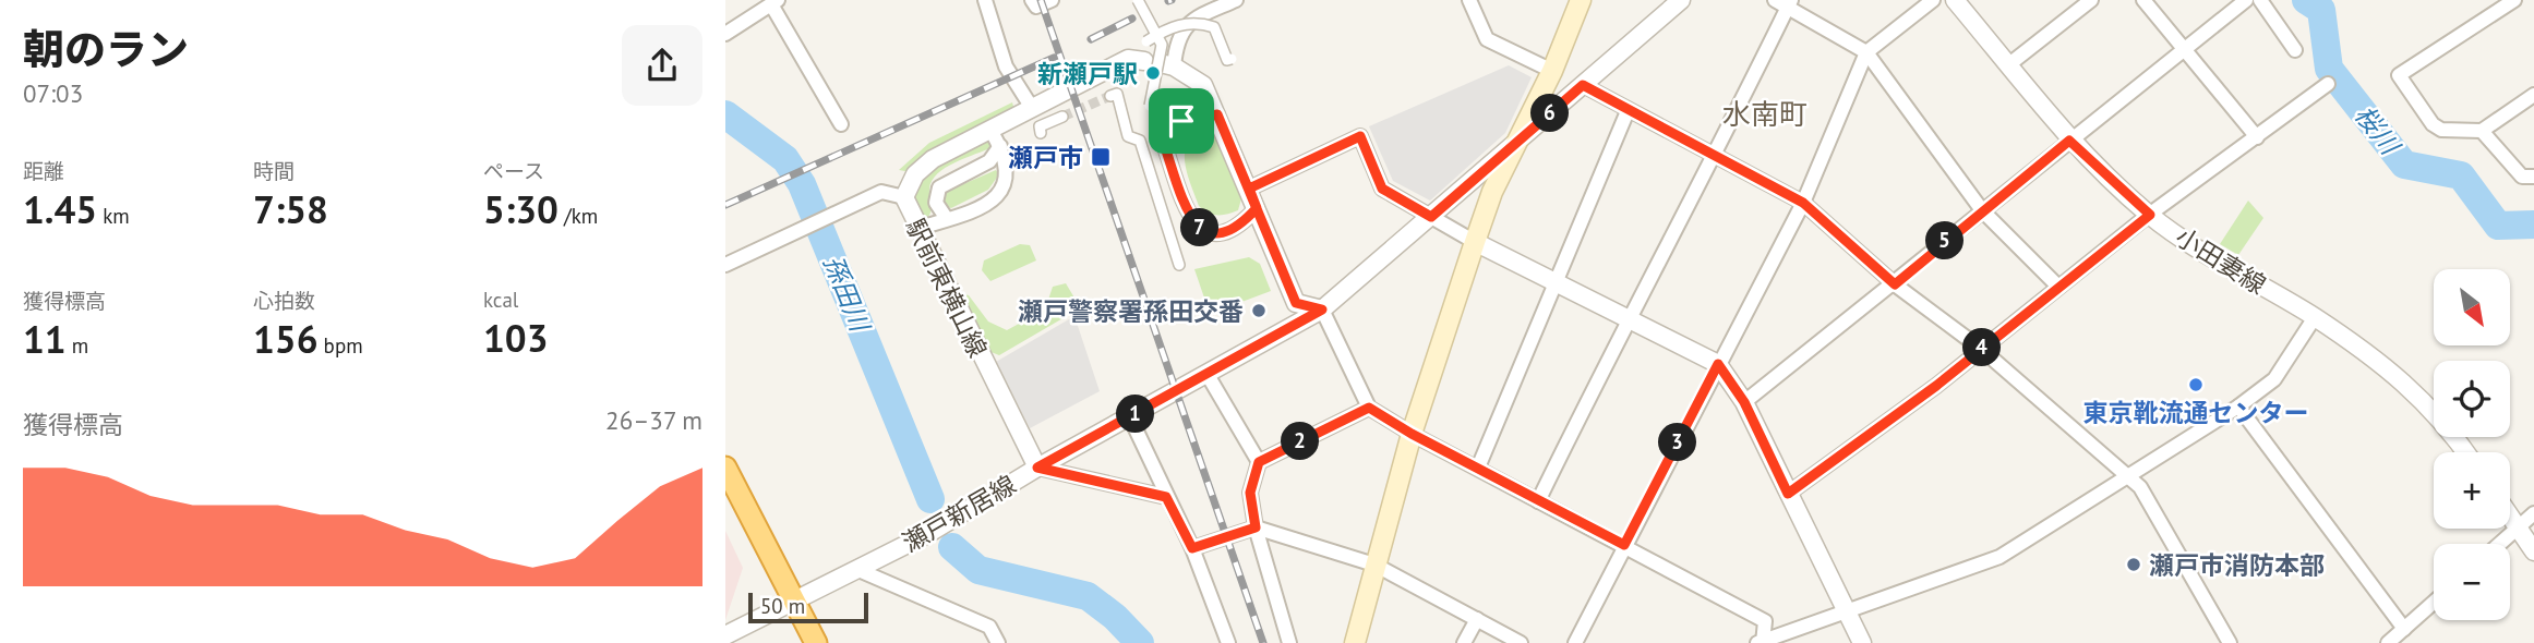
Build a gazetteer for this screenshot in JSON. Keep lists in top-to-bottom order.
{
  "streets": {
    "street": ["小田妻線", "駅前東横山線", "瀬戸新居線"]
  },
  "crossings": [
    ["駅前東横山線", "瀬戸新居線"]
  ],
  "districts": ["水南町"],
  "water": ["桜川", "孫田川"],
  "places": {
    "other": [
      "新瀬戸駅",
      "瀬戸警察署孫田交番",
      "東京靴流通センター",
      "瀬戸市消防本部"
    ],
    "transit": ["瀬戸市"]
  },
  "scale_bar": "50 m",
  "north": "bottom right",
  "page": {
    "heading": ["朝のラン", "07:03"],
    "pins": [
      "6",
      "7",
      "5",
      "4",
      "1",
      "2",
      "3"
    ],
    "stats": [
      ["距離", "1.45 km"],
      ["時間", "7:58"],
      ["ペース", "5:30 /km"],
      ["獲得標高", "11 m"],
      ["心拍数", "156 bpm"],
      ["kcal", "103"]
    ],
    "map_buttons": ["+", "−"],
    "chart": ["獲得標高", "26–37 m"],
    "scale": "50 m"
  }
}
